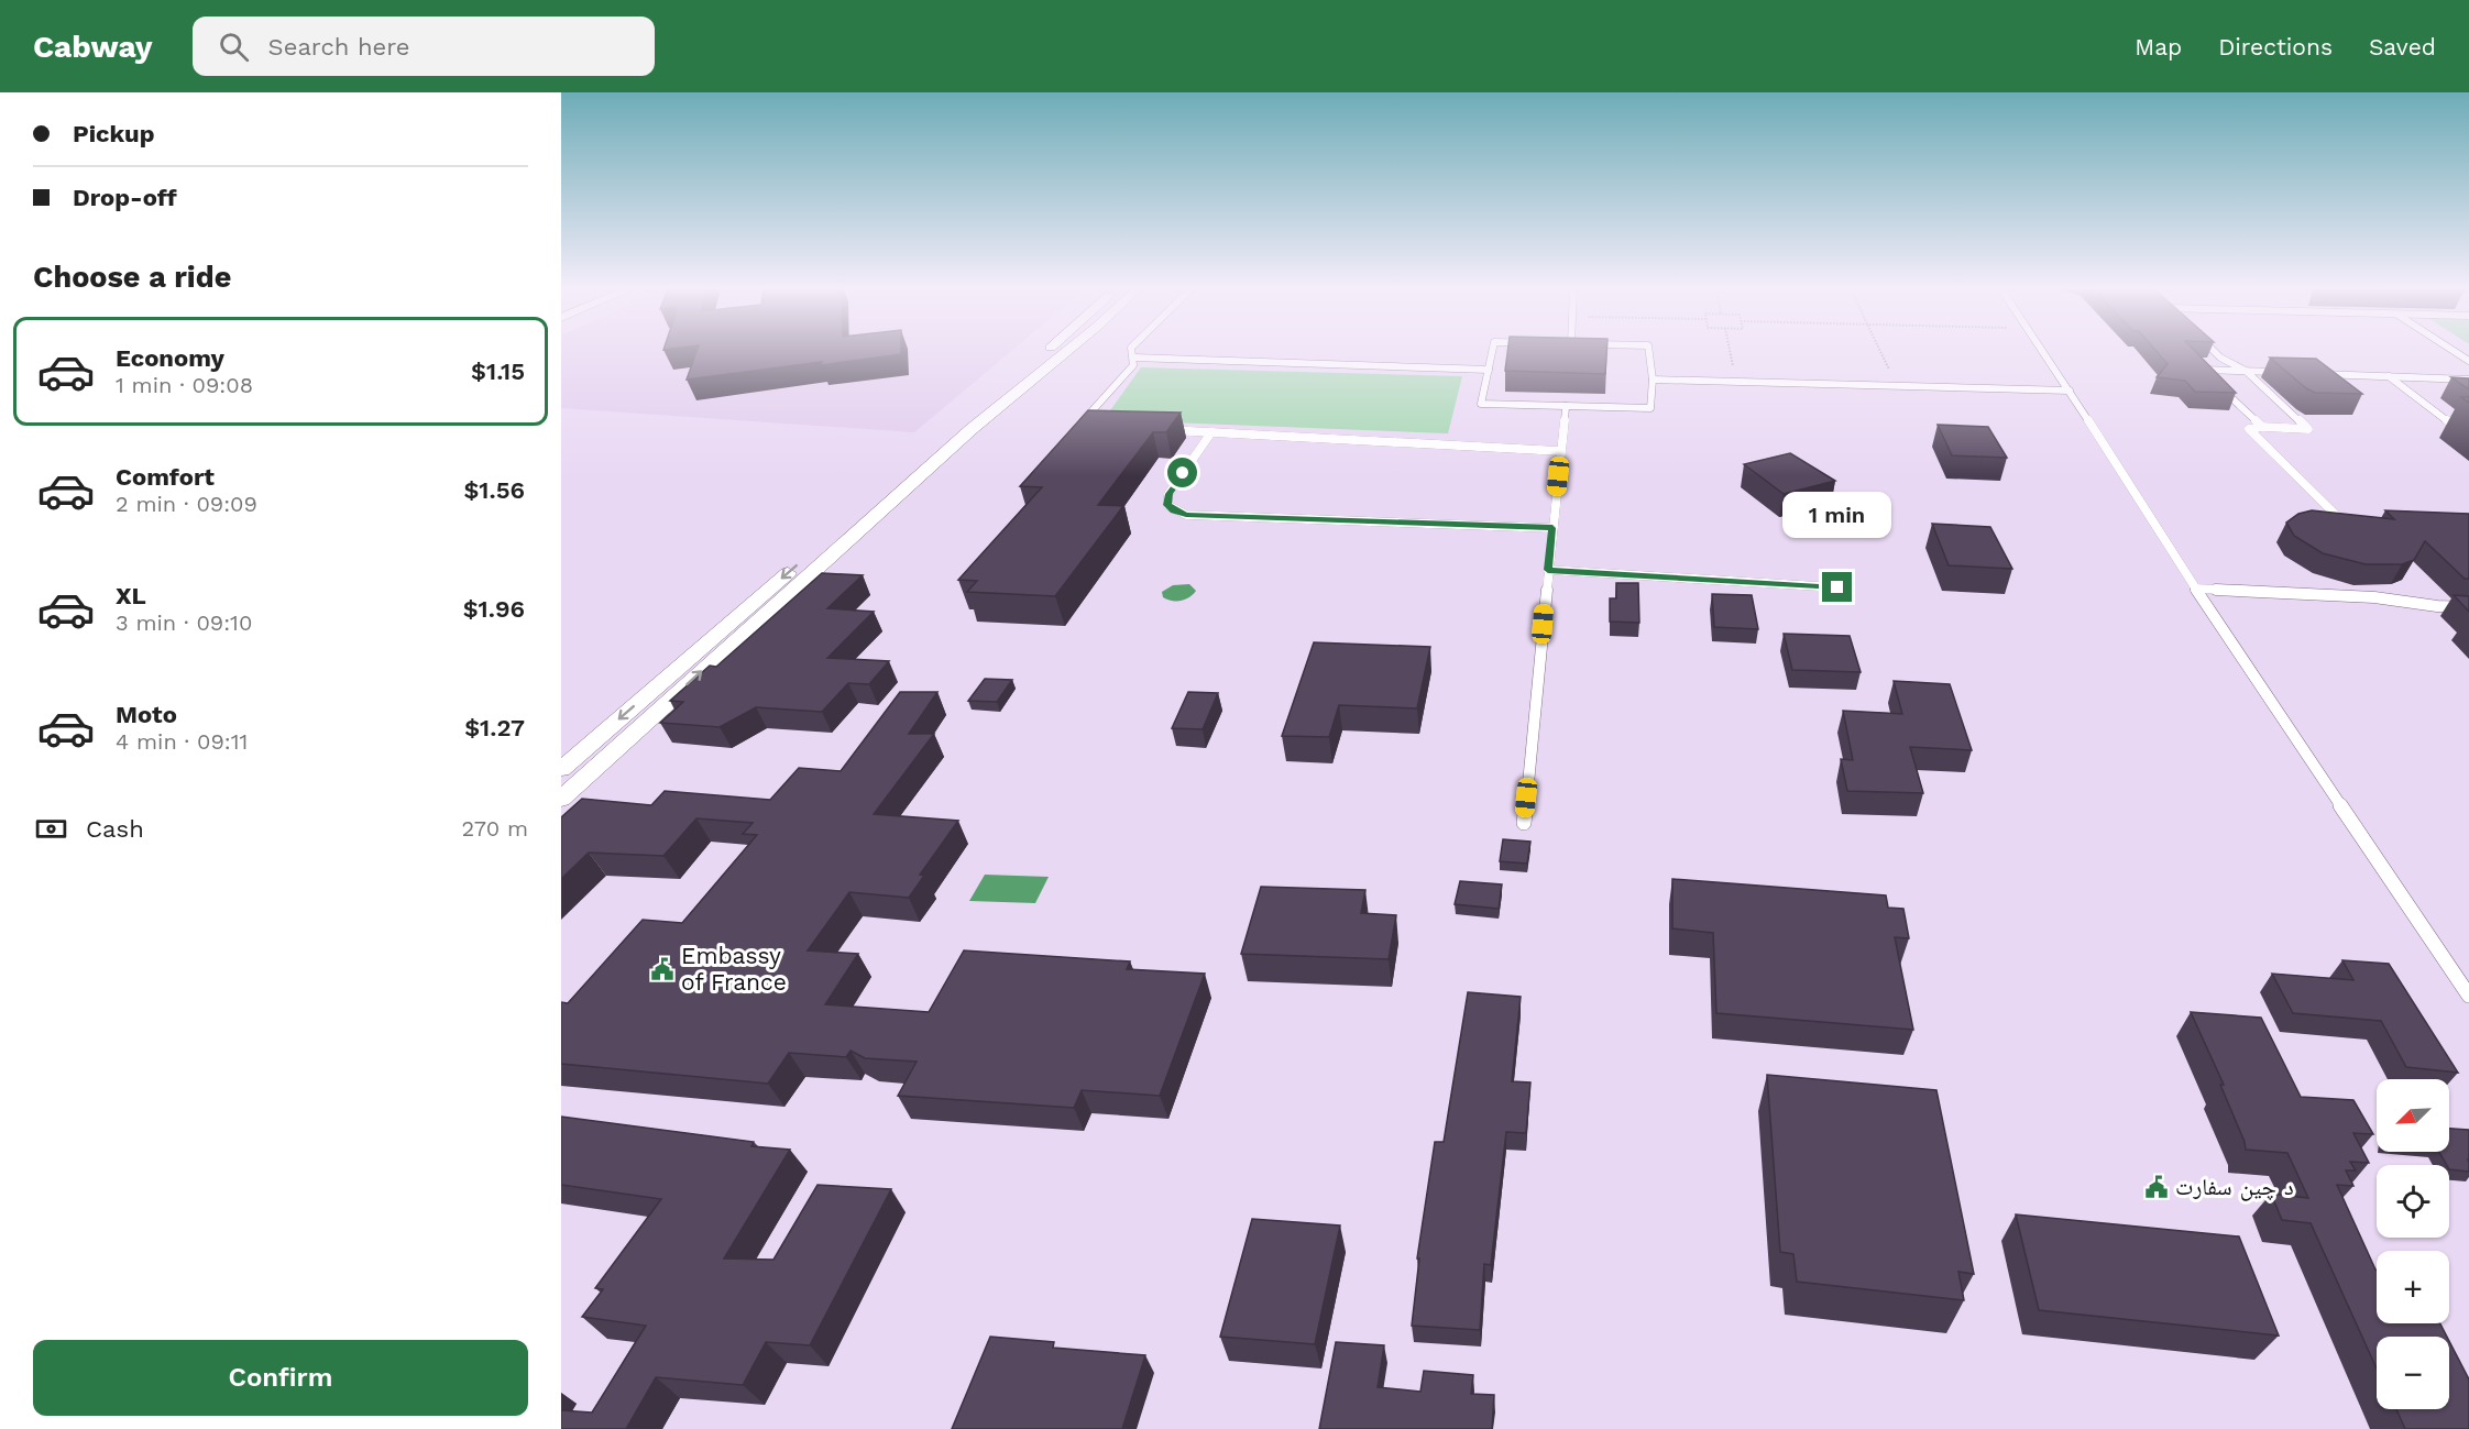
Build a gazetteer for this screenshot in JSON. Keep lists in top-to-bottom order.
{
  "places": {
    "public building": ["Embassy of France", "د چین سفارت"]
  },
  "north": "bottom left",
  "page": {
    "header": "Cabway",
    "search": "Search here",
    "nav": ["Map", "Directions", "Saved"],
    "banner": ["Pickup", "Drop-off"],
    "heading": "Choose a ride",
    "list": [
      {
        "name": "Economy",
        "note": "1 min · 09:08",
        "value": "$1.15"
      },
      {
        "name": "Comfort",
        "note": "2 min · 09:09",
        "value": "$1.56"
      },
      {
        "name": "XL",
        "note": "3 min · 09:10",
        "value": "$1.96"
      },
      {
        "name": "Moto",
        "note": "4 min · 09:11",
        "value": "$1.27"
      }
    ],
    "bubble": "1 min",
    "pay": ["Cash", "270 m"],
    "map_buttons": ["+", "−"],
    "buttons": "Confirm"
  }
}
